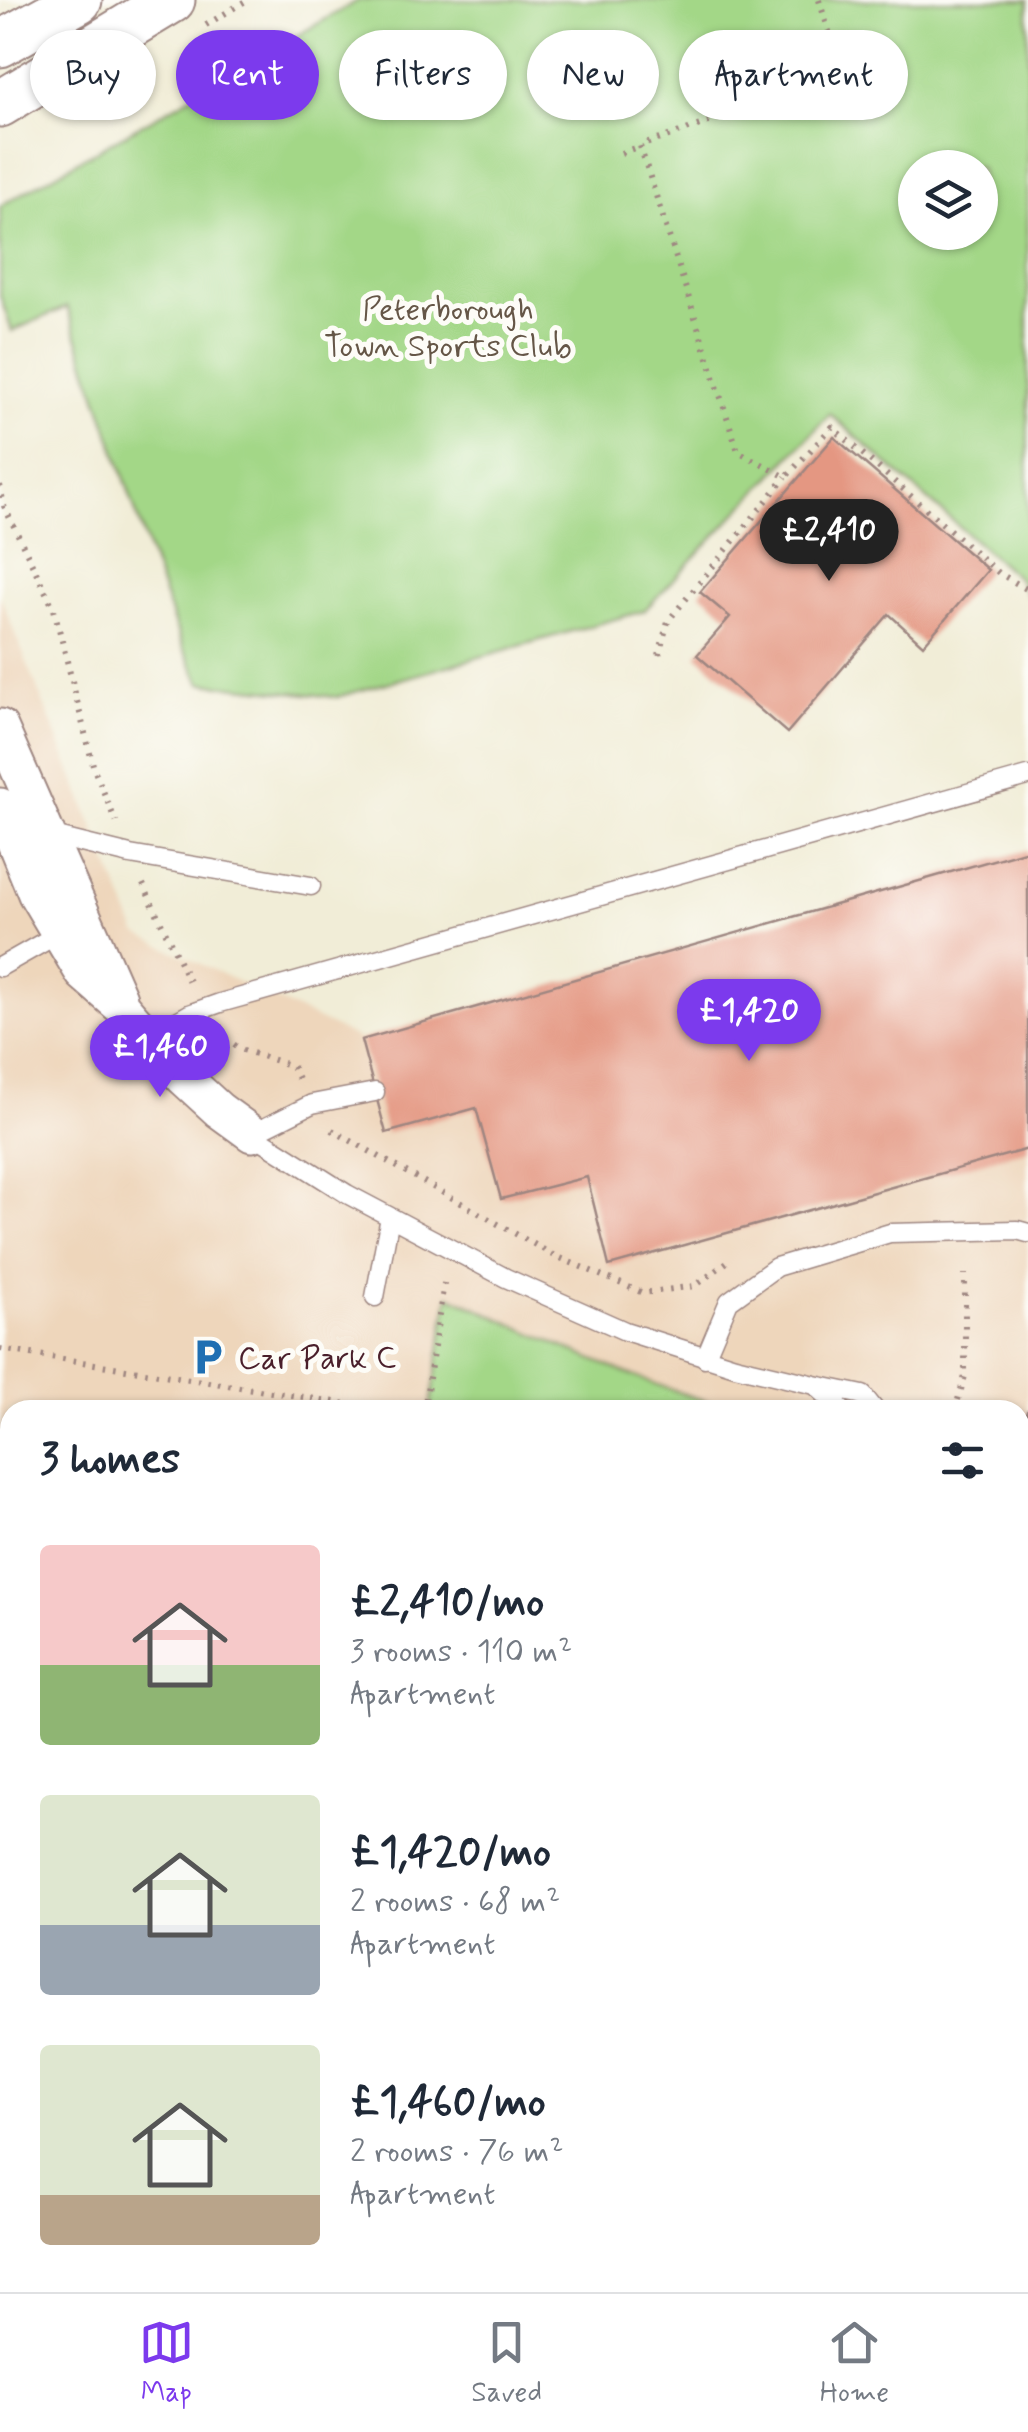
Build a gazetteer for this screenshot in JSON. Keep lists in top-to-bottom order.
{
  "parks": ["Peterborough Town Sports Club"],
  "places": {
    "parking": ["Car Park C"]
  },
  "page": {
    "chip": [
      "Buy",
      "Rent",
      "Filters",
      "New",
      "Apartment"
    ],
    "price": ["£2,410", "£1,420", "£1,460"],
    "heading": "3 homes",
    "list": [
      {
        "name": "£2,410/mo",
        "note": "3 rooms · 110 m² · Apartment"
      },
      {
        "name": "£1,420/mo",
        "note": "2 rooms · 68 m² · Apartment"
      },
      {
        "name": "£1,460/mo",
        "note": "2 rooms · 76 m² · Apartment"
      }
    ],
    "tabs": ["Map", "Saved", "Home"]
  }
}
